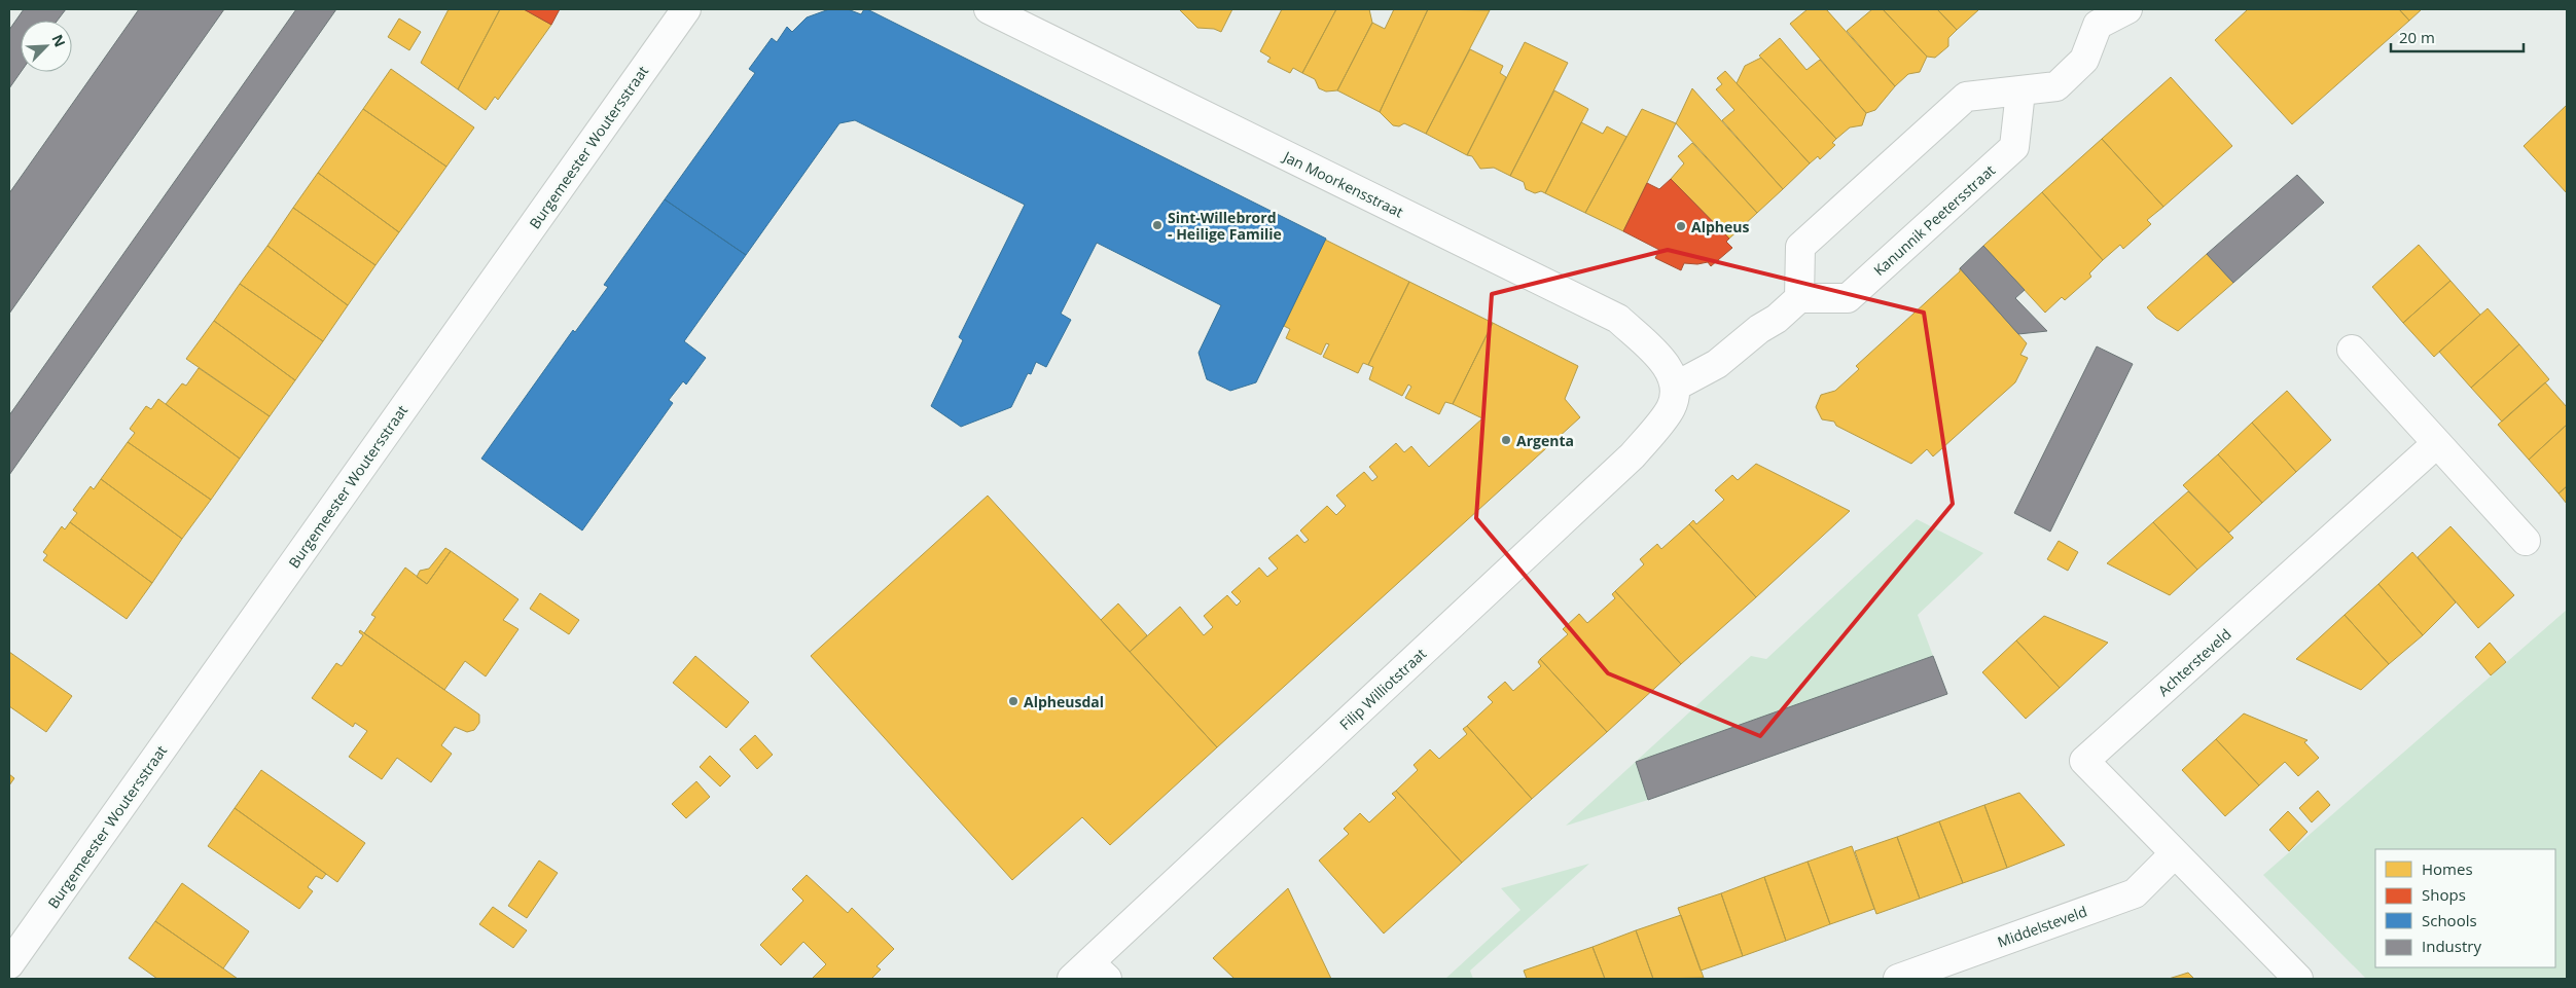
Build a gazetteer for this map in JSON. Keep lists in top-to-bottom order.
{
  "streets": {
    "street": [
      "Burgemeester Woutersstraat",
      "Jan Moorkensstraat",
      "Kanunnik Peetersstraat",
      "Achtersteveld",
      "Filip Williotstraat",
      "Middelsteveld"
    ]
  },
  "crossings": [
    ["Jan Moorkensstraat", "Filip Williotstraat"],
    ["Achtersteveld", "Middelsteveld"]
  ],
  "places": [
    "Sint-Willebrord - Heilige Familie",
    "Alpheus",
    "Argenta",
    "Alpheusdal"
  ],
  "legend": [
    "Homes",
    "Shops",
    "Schools",
    "Industry"
  ],
  "scale_bar": "20 m",
  "north": "top right"
}
